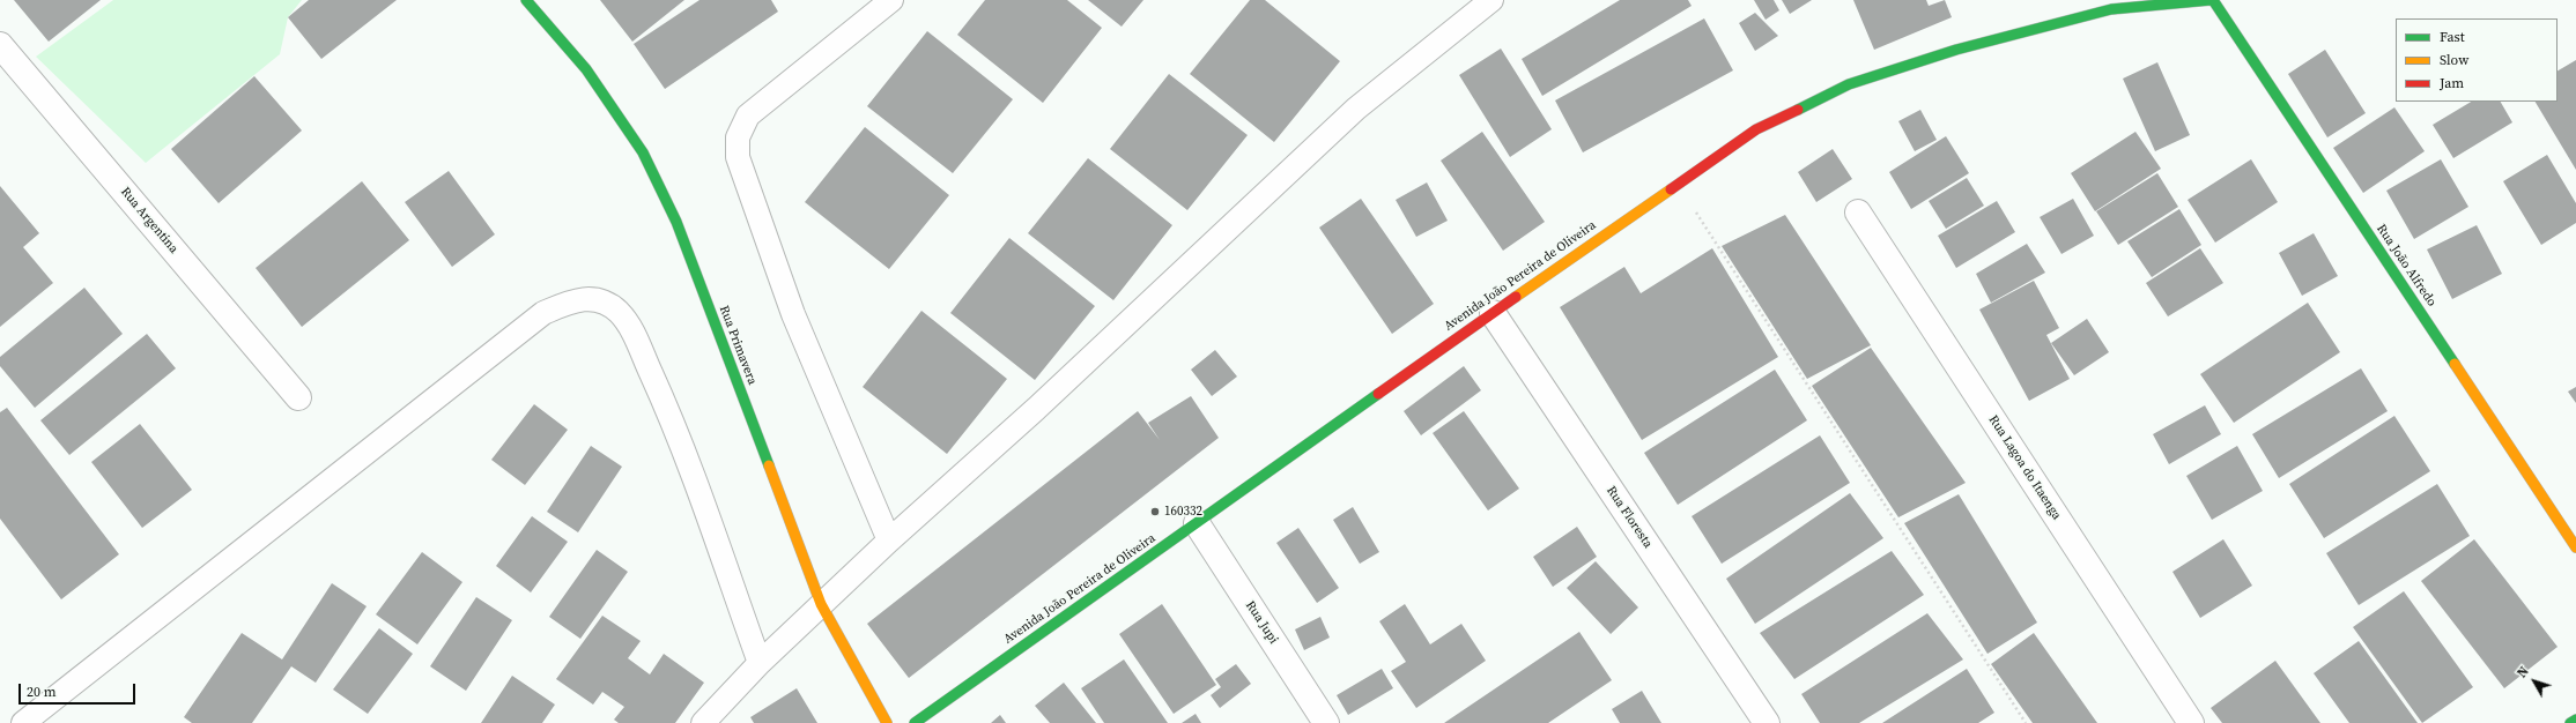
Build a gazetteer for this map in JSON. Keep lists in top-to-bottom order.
{
  "streets": {
    "main road": ["Rua João Alfredo", "Avenida João Pereira de Oliveira", "Rua Primavera"],
    "street": [
      "Rua Argentina",
      "Rua Lagoa do Itaenga",
      "Rua Floresta",
      "Rua Jupi"
    ]
  },
  "crossings": [
    ["Rua João Alfredo", "Avenida João Pereira de Oliveira"],
    ["Avenida João Pereira de Oliveira", "Rua Floresta"],
    ["Avenida João Pereira de Oliveira", "Rua Jupi"]
  ],
  "places": ["160332"],
  "legend": ["Fast", "Slow", "Jam"],
  "scale_bar": "20 m",
  "north": "top left"
}
